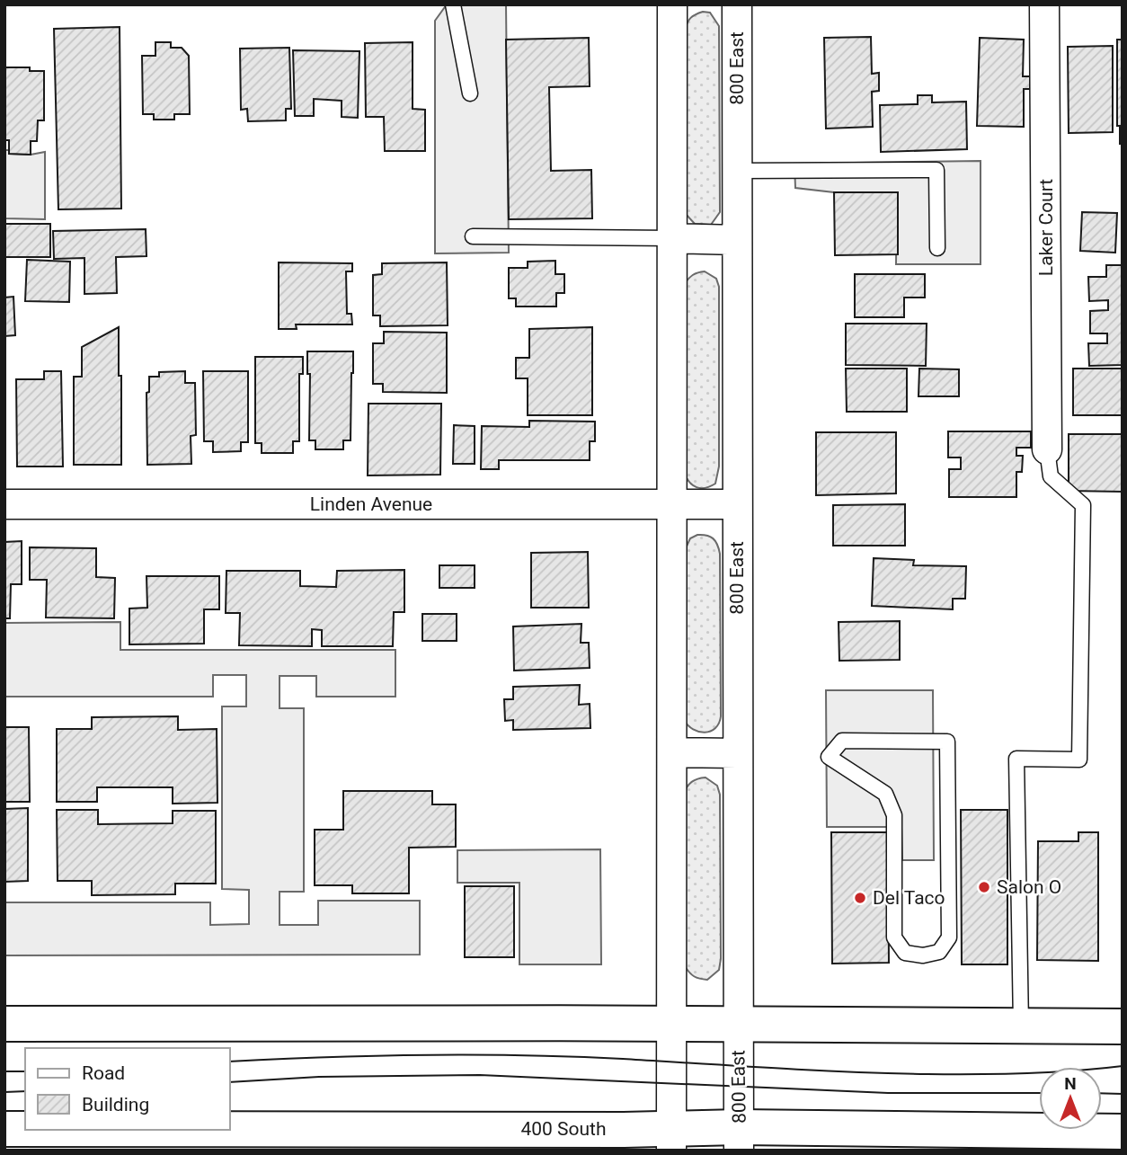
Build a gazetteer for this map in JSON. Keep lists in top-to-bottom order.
{
  "streets": {
    "main road": ["400 South"],
    "street": ["800 East", "Laker Court", "Linden Avenue"]
  },
  "crossings": [
    ["800 East", "Linden Avenue"],
    ["800 East", "400 South"]
  ],
  "places": ["Salon O", "Del Taco"],
  "legend": ["Road", "Building"],
  "north": "top"
}
